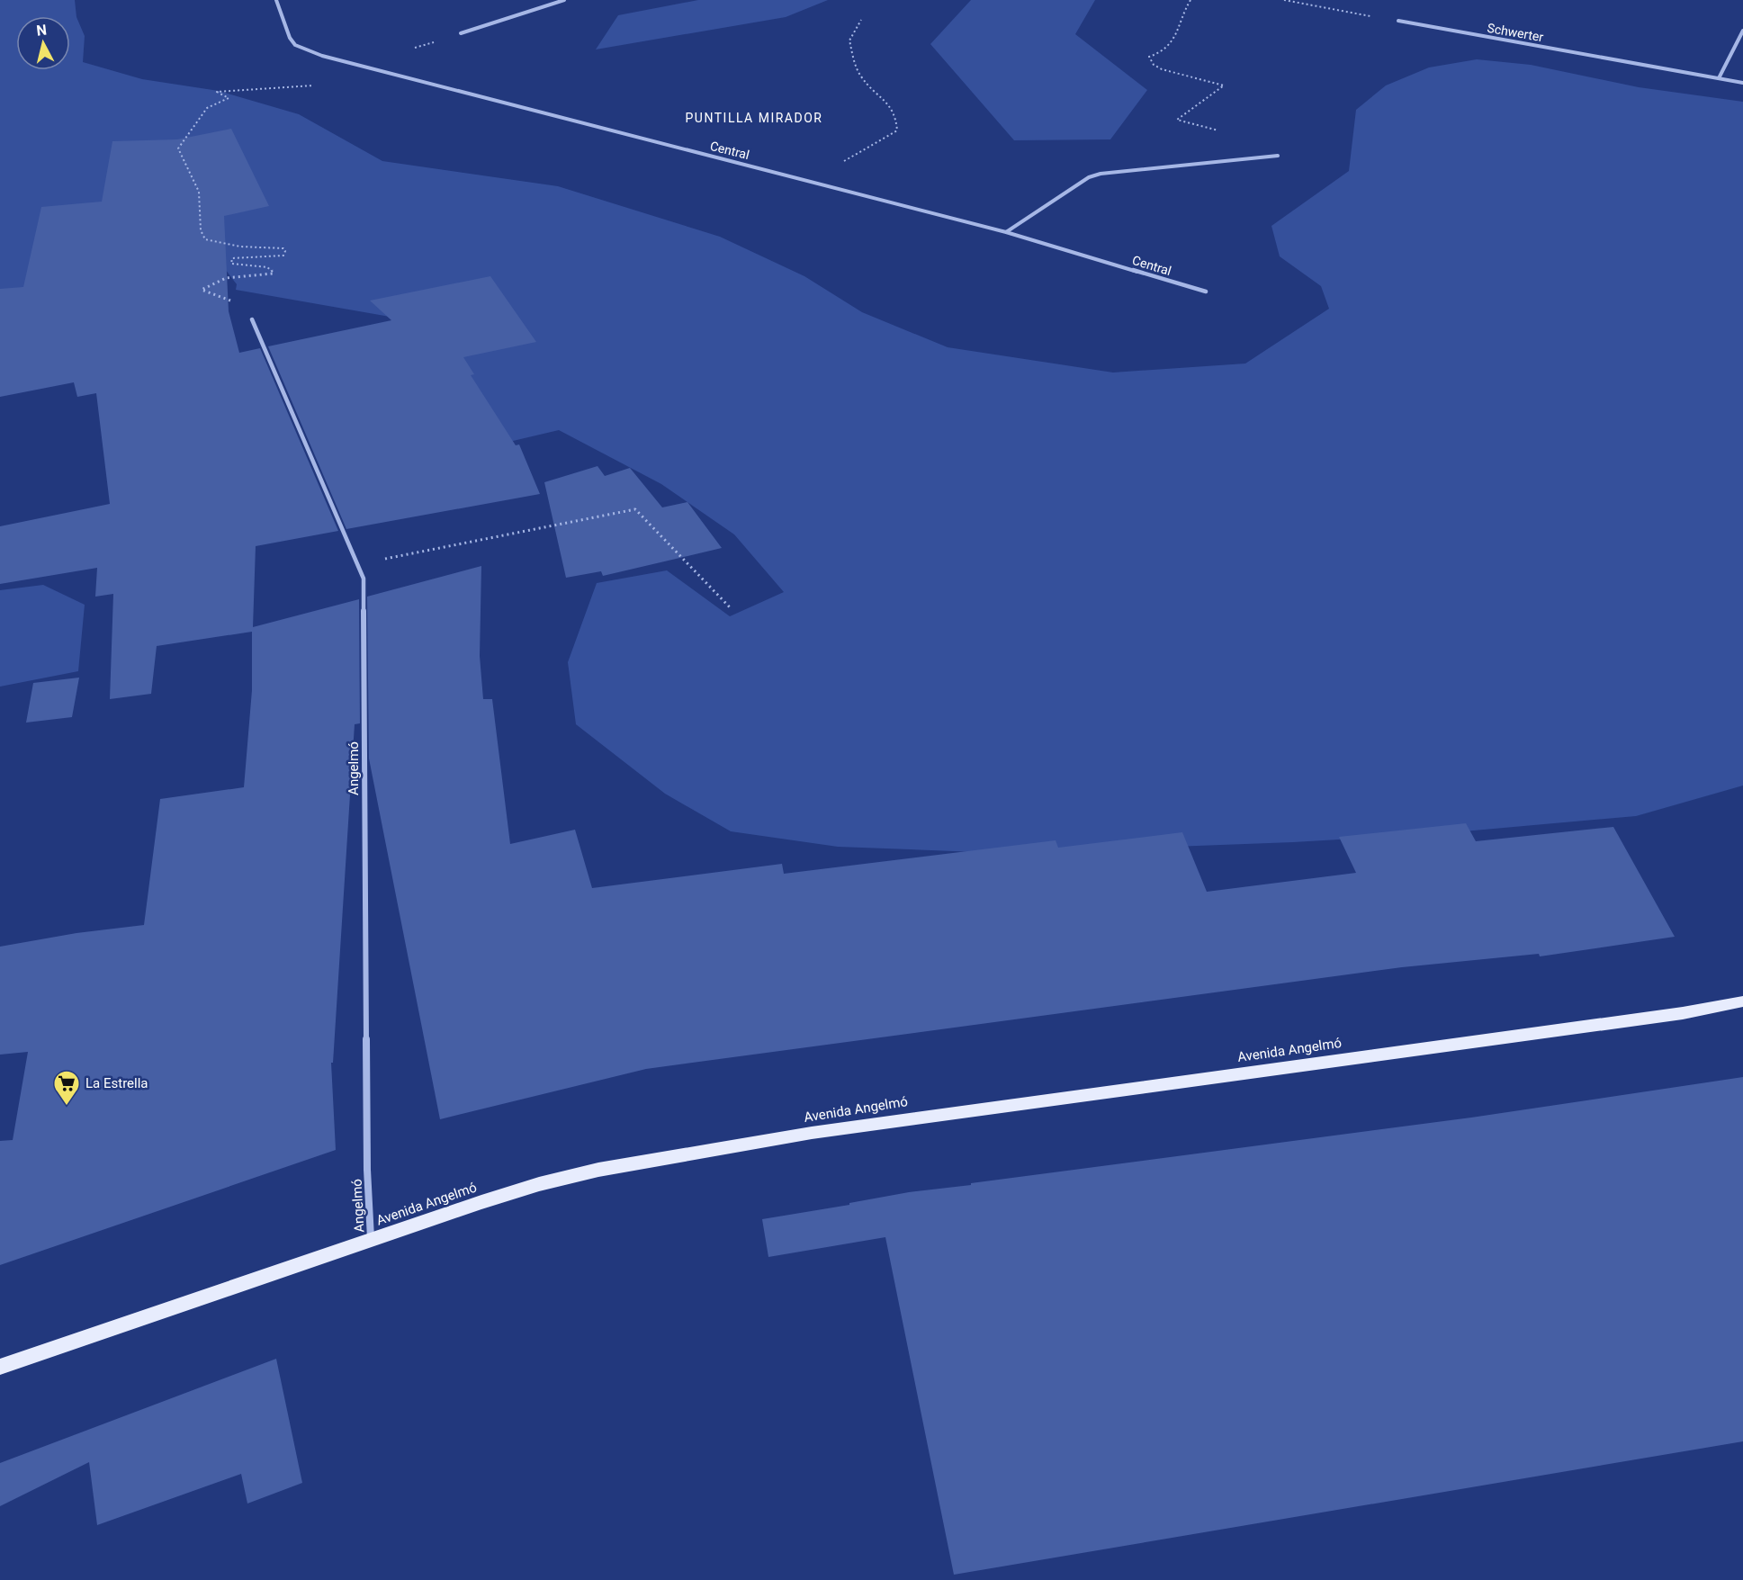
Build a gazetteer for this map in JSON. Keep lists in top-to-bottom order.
{
  "streets": {
    "main road": ["Avenida Angelmó"],
    "street": ["Schwerter", "Central", "Angelmó"]
  },
  "crossings": [
    ["Angelmó", "Avenida Angelmó"]
  ],
  "districts": ["PUNTILLA MIRADOR"],
  "places": {
    "supermarket": ["La Estrella"]
  },
  "north": "top"
}
